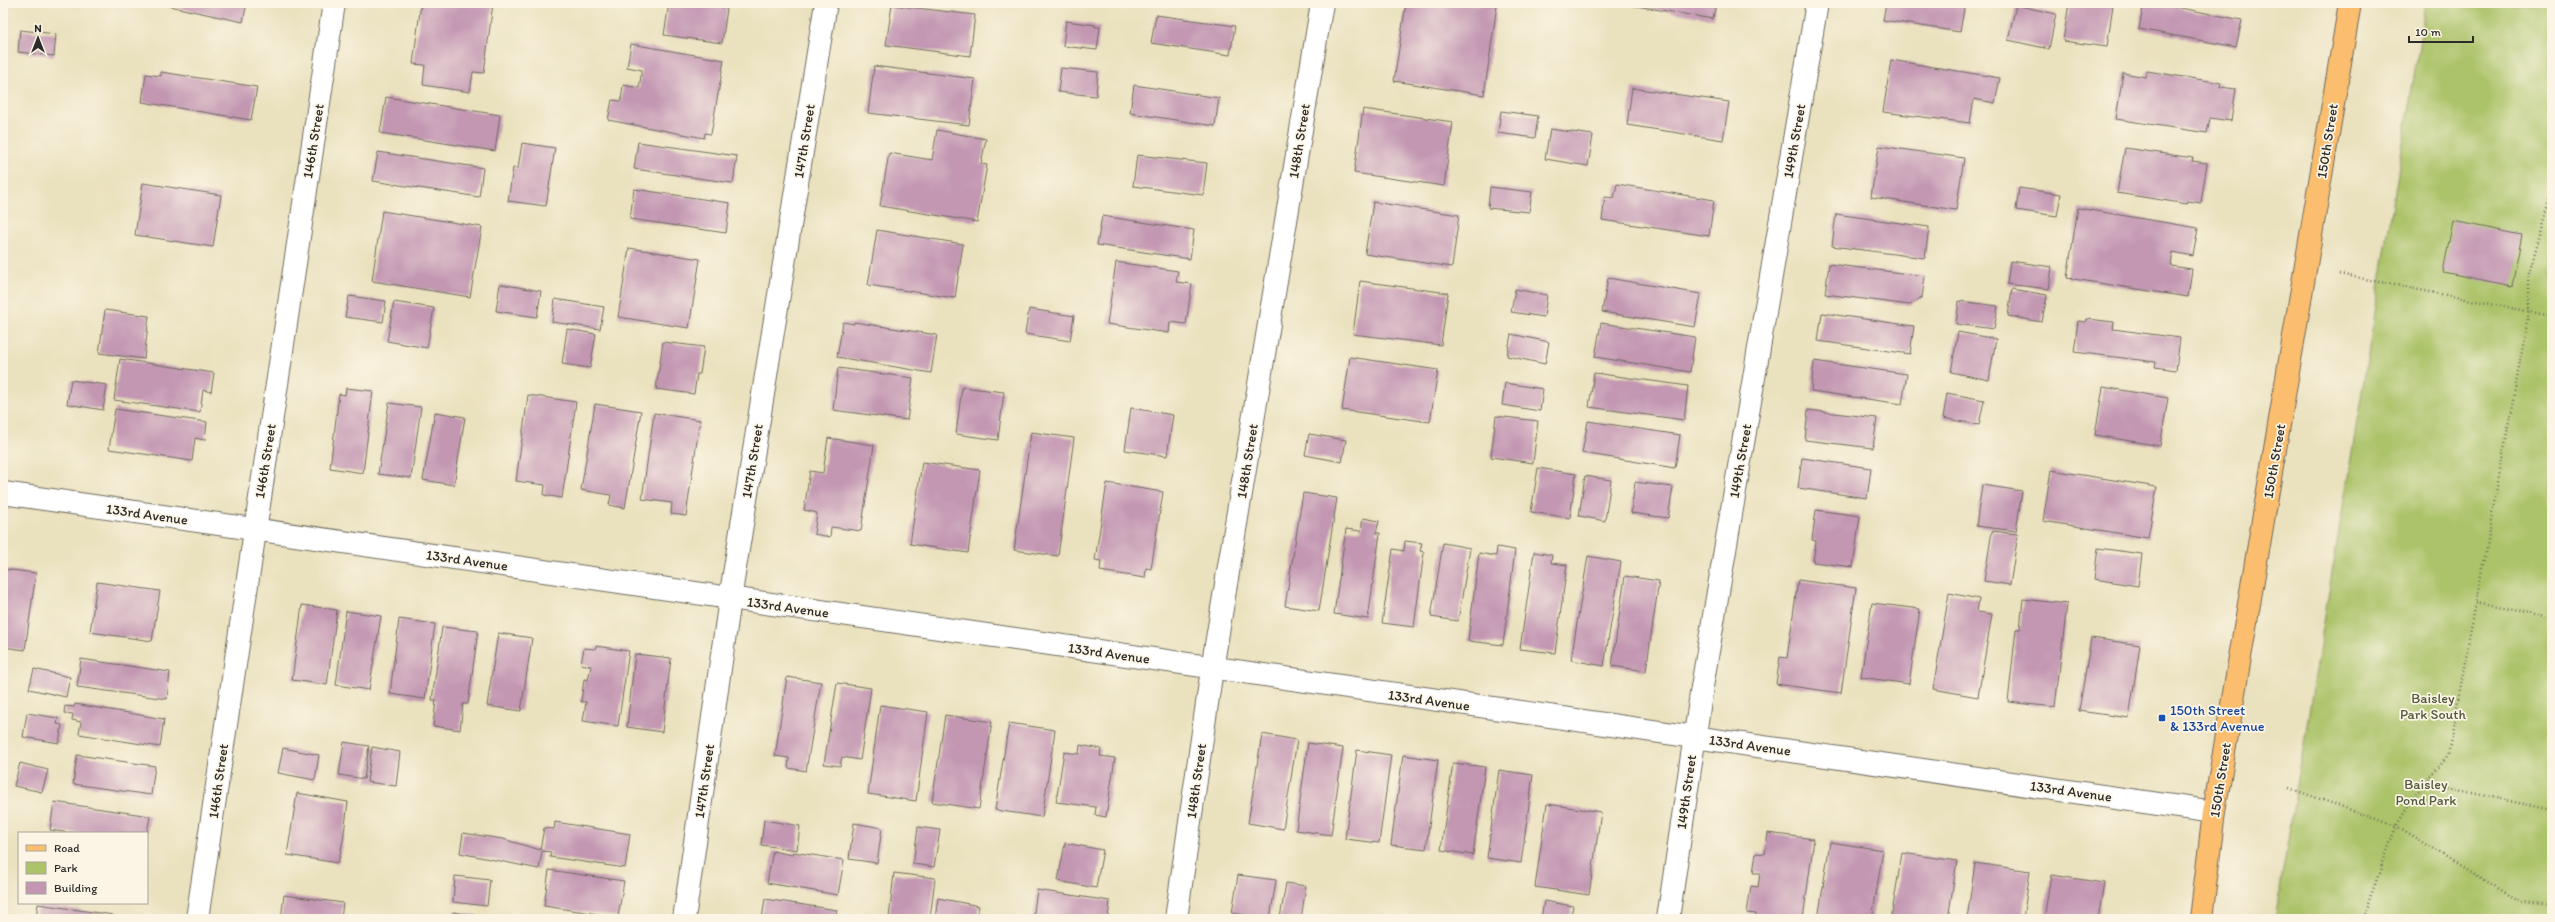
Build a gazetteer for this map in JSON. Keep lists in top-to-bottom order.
{
  "streets": {
    "main road": ["150th Street"],
    "street": [
      "146th Street",
      "147th Street",
      "148th Street",
      "149th Street",
      "133rd Avenue"
    ]
  },
  "crossings": [
    ["146th Street", "133rd Avenue"],
    ["147th Street", "133rd Avenue"],
    ["148th Street", "133rd Avenue"],
    ["149th Street", "133rd Avenue"],
    ["150th Street", "133rd Avenue"]
  ],
  "parks": ["Baisley Park South", "Baisley Pond Park"],
  "places": {
    "transit": ["150th Street & 133rd Avenue"]
  },
  "legend": ["Road", "Park", "Building"],
  "scale_bar": "10 m",
  "north": "top"
}
